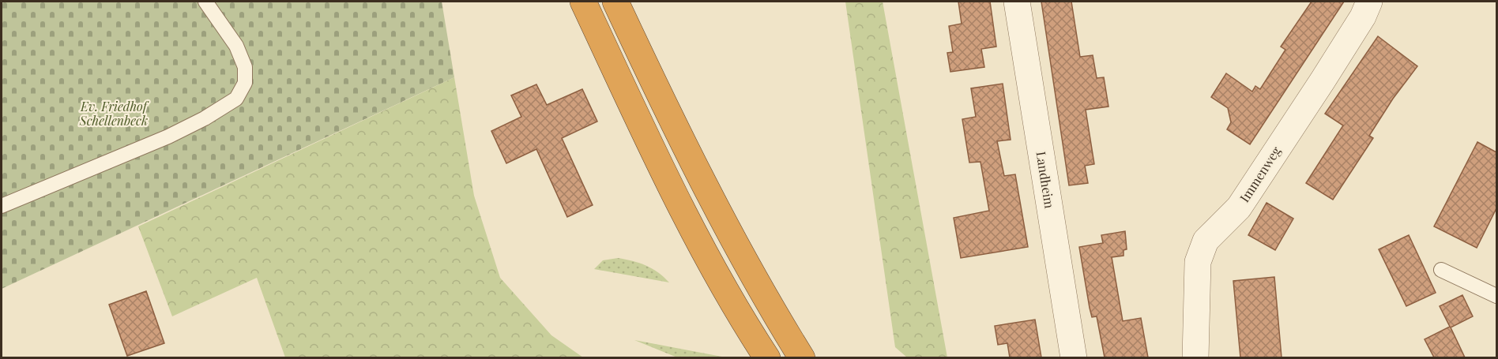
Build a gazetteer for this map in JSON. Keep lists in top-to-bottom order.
{
  "streets": {
    "street": ["Immenweg", "Landheim"]
  },
  "parks": ["Ev. Friedhof Schellenbeck"]
}
